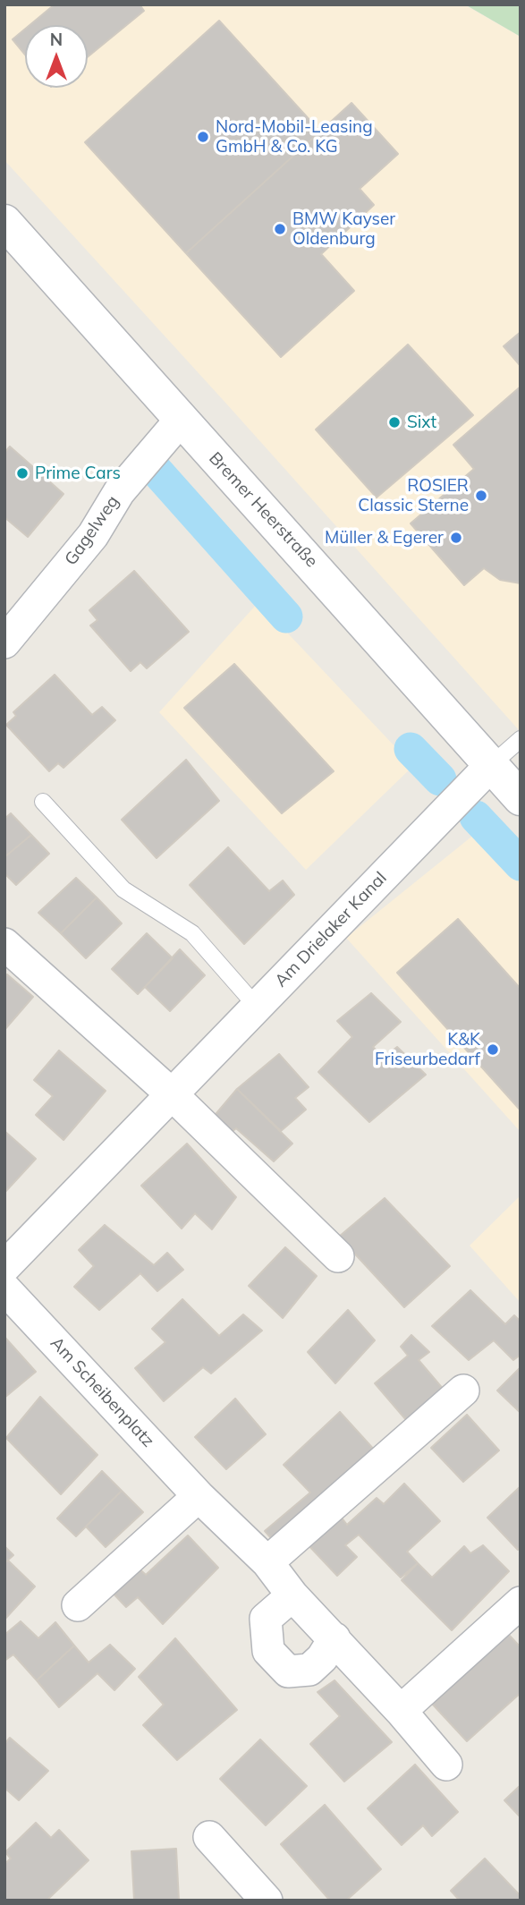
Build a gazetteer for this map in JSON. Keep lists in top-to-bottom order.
{
  "streets": {
    "street": [
      "Bremer Heerstraße",
      "Gagelweg",
      "Am Drielaker Kanal",
      "Am Scheibenplatz"
    ]
  },
  "crossings": [
    ["Bremer Heerstraße", "Gagelweg"],
    ["Bremer Heerstraße", "Am Drielaker Kanal"]
  ],
  "places": [
    "Nord-Mobil-Leasing GmbH & Co. KG",
    "BMW Kayser Oldenburg",
    "Sixt",
    "Prime Cars",
    "ROSIER Classic Sterne",
    "Müller & Egerer",
    "K&K Friseurbedarf"
  ],
  "north": "top"
}
